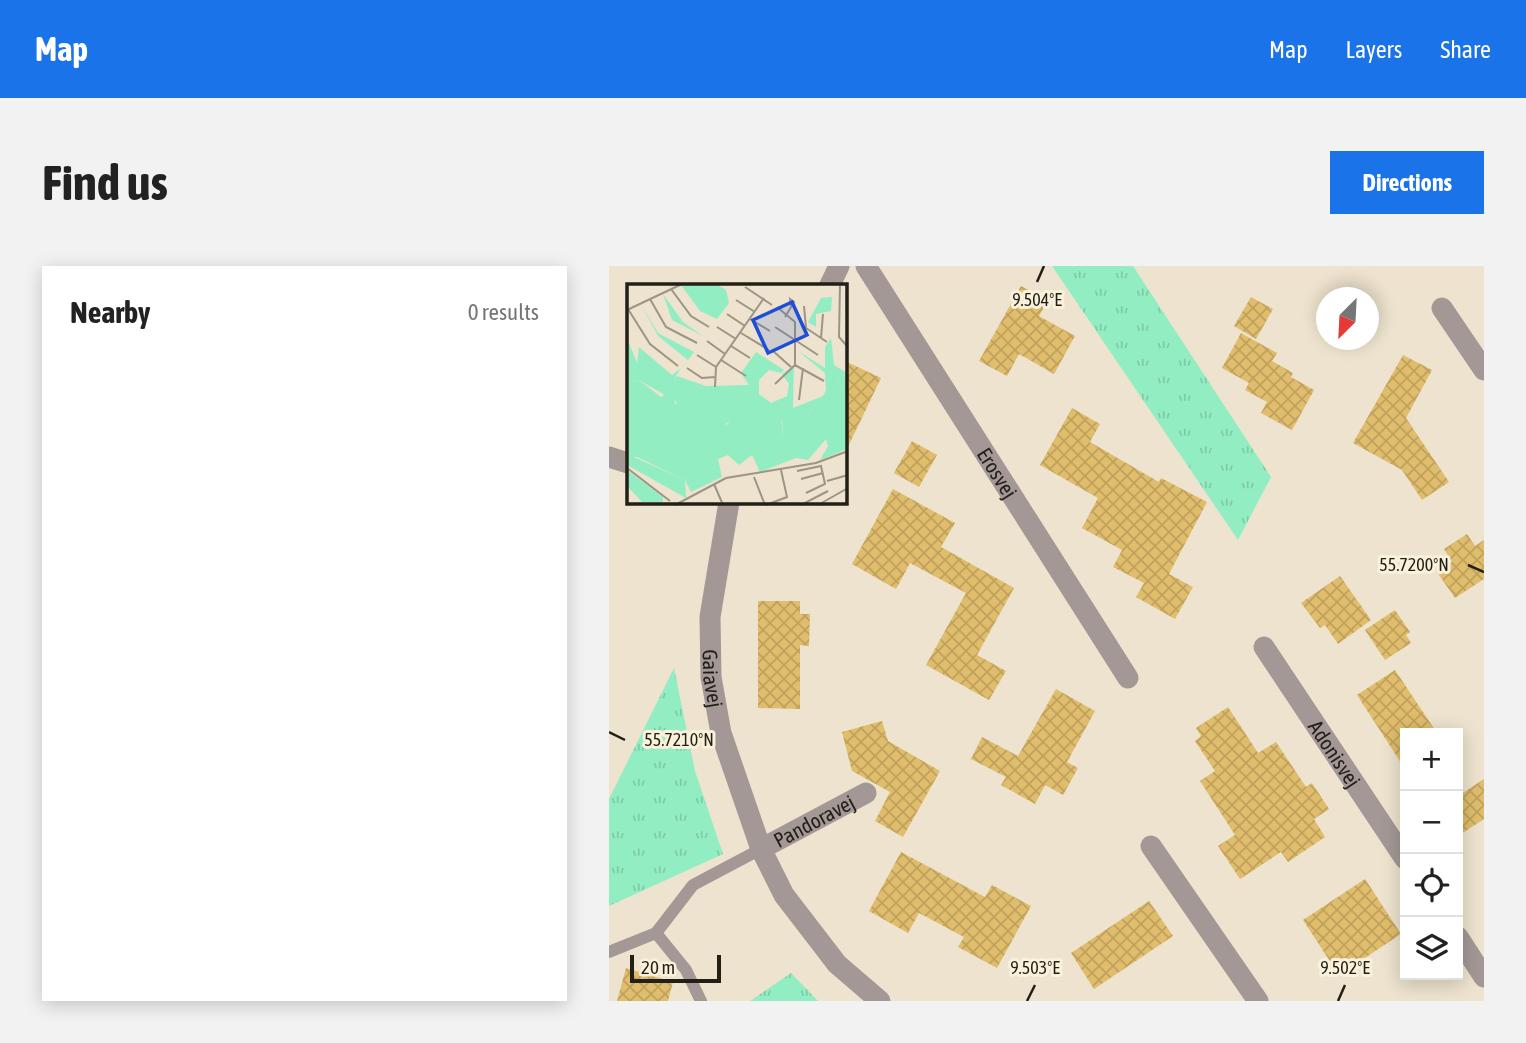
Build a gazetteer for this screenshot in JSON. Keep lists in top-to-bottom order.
{
  "streets": {
    "street": [
      "Erosvej",
      "Gaiavej",
      "Adonisvej",
      "Pandoravej"
    ]
  },
  "crossings": [
    ["Gaiavej", "Pandoravej"]
  ],
  "scale_bar": "20 m",
  "north": "bottom left",
  "page": {
    "header": "Map",
    "nav": ["Map", "Layers", "Share"],
    "buttons": "Directions",
    "title": "Find us",
    "heading": ["Nearby", "0 results"],
    "map_buttons": ["+", "−"],
    "scale": "20 m"
  },
  "coordinates": [
    "9.504°E",
    "55.7200°N",
    "55.7210°N",
    "9.503°E",
    "9.502°E"
  ]
}
